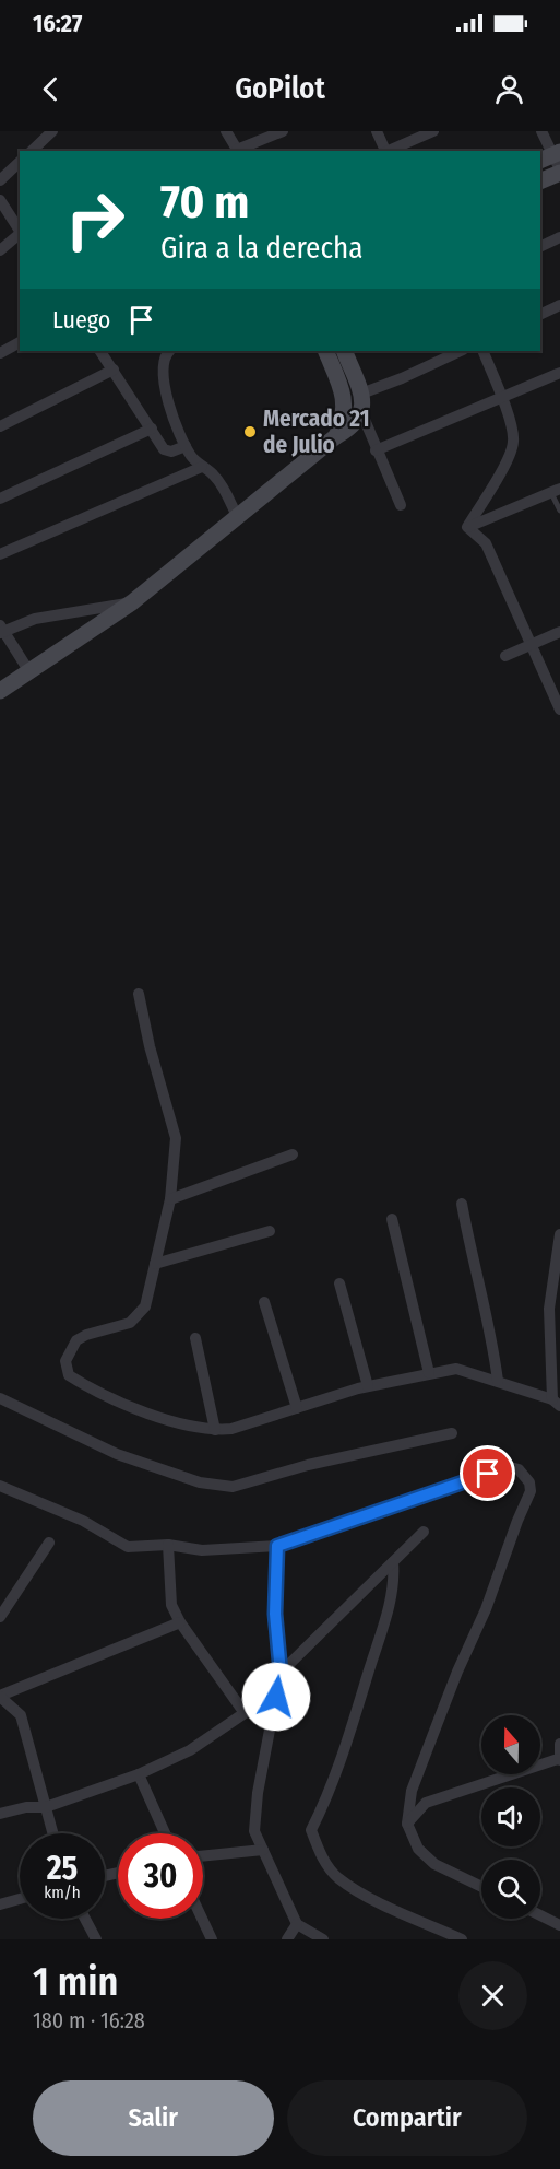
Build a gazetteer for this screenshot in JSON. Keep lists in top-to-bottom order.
{
  "places": ["Mercado 21 de Julio"],
  "north": "top",
  "page": {
    "status": "16:27",
    "header": "GoPilot",
    "turn": ["70 m", "Gira a la derecha"],
    "then": "Luego",
    "speed": "25 km/h",
    "limit": "30",
    "heading": ["1 min", "180 m · 16:28"],
    "buttons": ["Salir", "Compartir"]
  }
}
